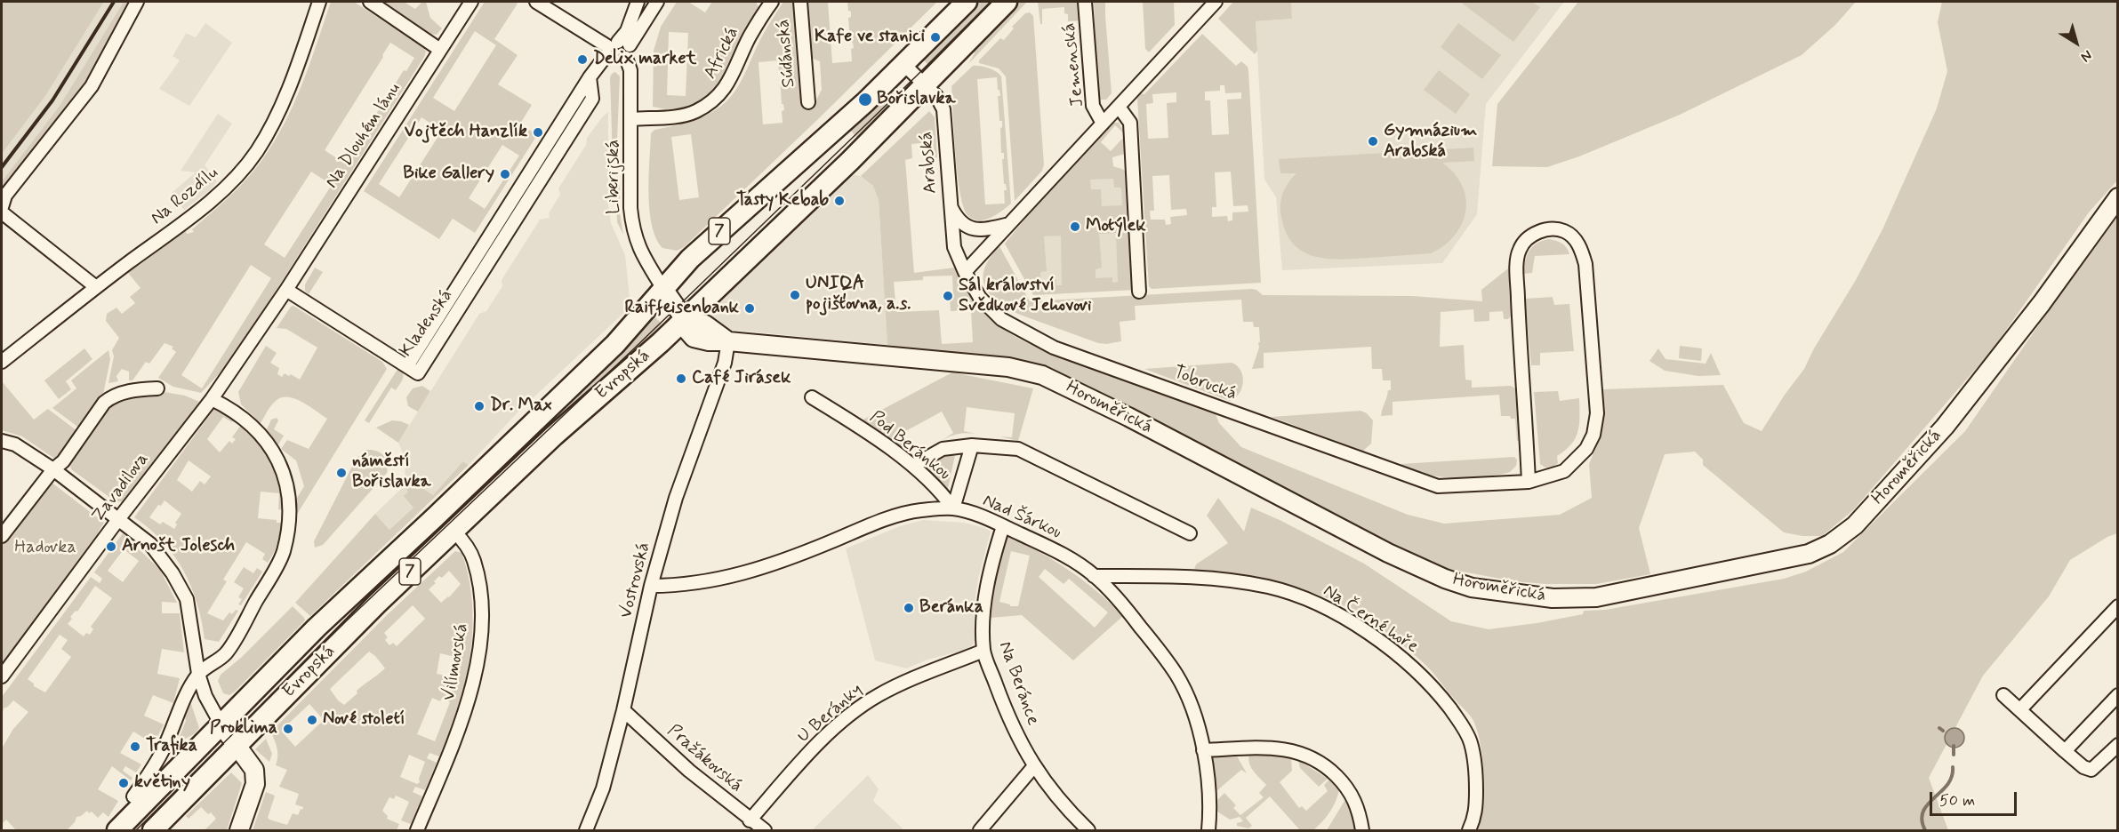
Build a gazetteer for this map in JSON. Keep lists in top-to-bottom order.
{
  "streets": {
    "main road": ["7", "Evropská", "Horoměřická"],
    "street": [
      "Africká",
      "Súdánská",
      "Jemenská",
      "Na Dlouhém lánu",
      "Arabská",
      "Liberijská",
      "Na Rozdílu",
      "Kladenská",
      "Tobrucká",
      "Pod Beránkou",
      "Zavadilova",
      "Nad Šárkou",
      "Vostrovská",
      "Na Černé hoře",
      "Vilímovská",
      "Na Beránce",
      "U Beránky",
      "Pražákovská"
    ]
  },
  "crossings": [
    ["Africká", "Liberijská"],
    ["Na Dlouhém lánu", "Kladenská"],
    ["Arabská", "Evropská"],
    ["Arabská", "Tobrucká"],
    ["Liberijská", "Evropská"],
    ["Evropská", "Horoměřická"],
    ["Evropská", "Vilímovská"],
    ["Horoměřická", "Vostrovská"],
    ["Pod Beránkou", "Nad Šárkou"],
    ["Nad Šárkou", "Vostrovská"],
    ["Nad Šárkou", "Na Černé hoře"],
    ["Nad Šárkou", "Na Beránce"],
    ["Vostrovská", "Pražákovská"],
    ["Na Beránce", "U Beránky"],
    ["U Beránky", "Pražákovská"]
  ],
  "parks": ["Hadovka"],
  "places": [
    "Kafe ve stanici",
    "Delix market",
    "Bořislavka",
    "Vojtěch Hanzlík",
    "Gymnázium Arabská",
    "Bike Gallery",
    "Tasty Kebab",
    "Motýlek",
    "UNIQA pojišťovna, a.s.",
    "Sál království Svědkové Jehovovi",
    "Raiffeisenbank",
    "Café Jirásek",
    "Dr. Max",
    "náměstí Bořislavka",
    "Arnošt Jolesch",
    "Beránka",
    "Nové století",
    "Proklima",
    "Trafika",
    "květiny"
  ],
  "scale_bar": "50 m",
  "north": "bottom right"
}
